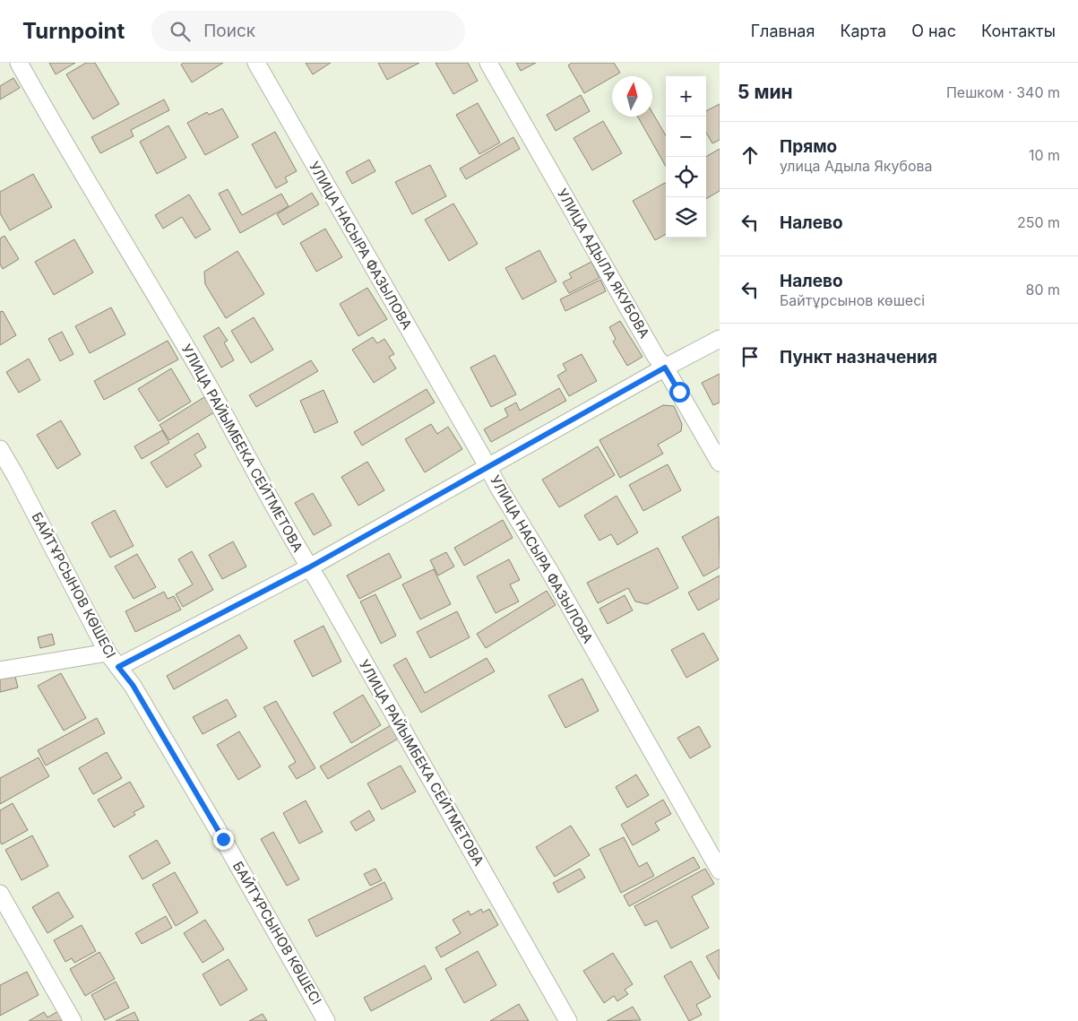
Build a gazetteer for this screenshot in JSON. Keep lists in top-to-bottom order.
{
  "streets": {
    "street": [
      "УЛИЦА НАСЫРА ФАЗЫЛОВА",
      "УЛИЦА АДЫЛА ЯКУБОВА",
      "УЛИЦА РАЙЫМБЕКА СЕЙТМЕТОВА",
      "БАЙТҰРСЫНОВ КӨШЕСІ"
    ]
  },
  "north": "top",
  "page": {
    "header": "Turnpoint",
    "search": "Поиск",
    "nav": [
      "Главная",
      "Карта",
      "О нас",
      "Контакты"
    ],
    "heading": ["5 мин", "Пешком · 340 m"],
    "map_buttons": ["+", "−"],
    "list": [
      ["Прямо", "улица Адыла Якубова", "10 m"],
      ["Налево", "250 m"],
      ["Налево", "Байтұрсынов көшесі", "80 m"],
      "Пункт назначения"
    ]
  }
}
